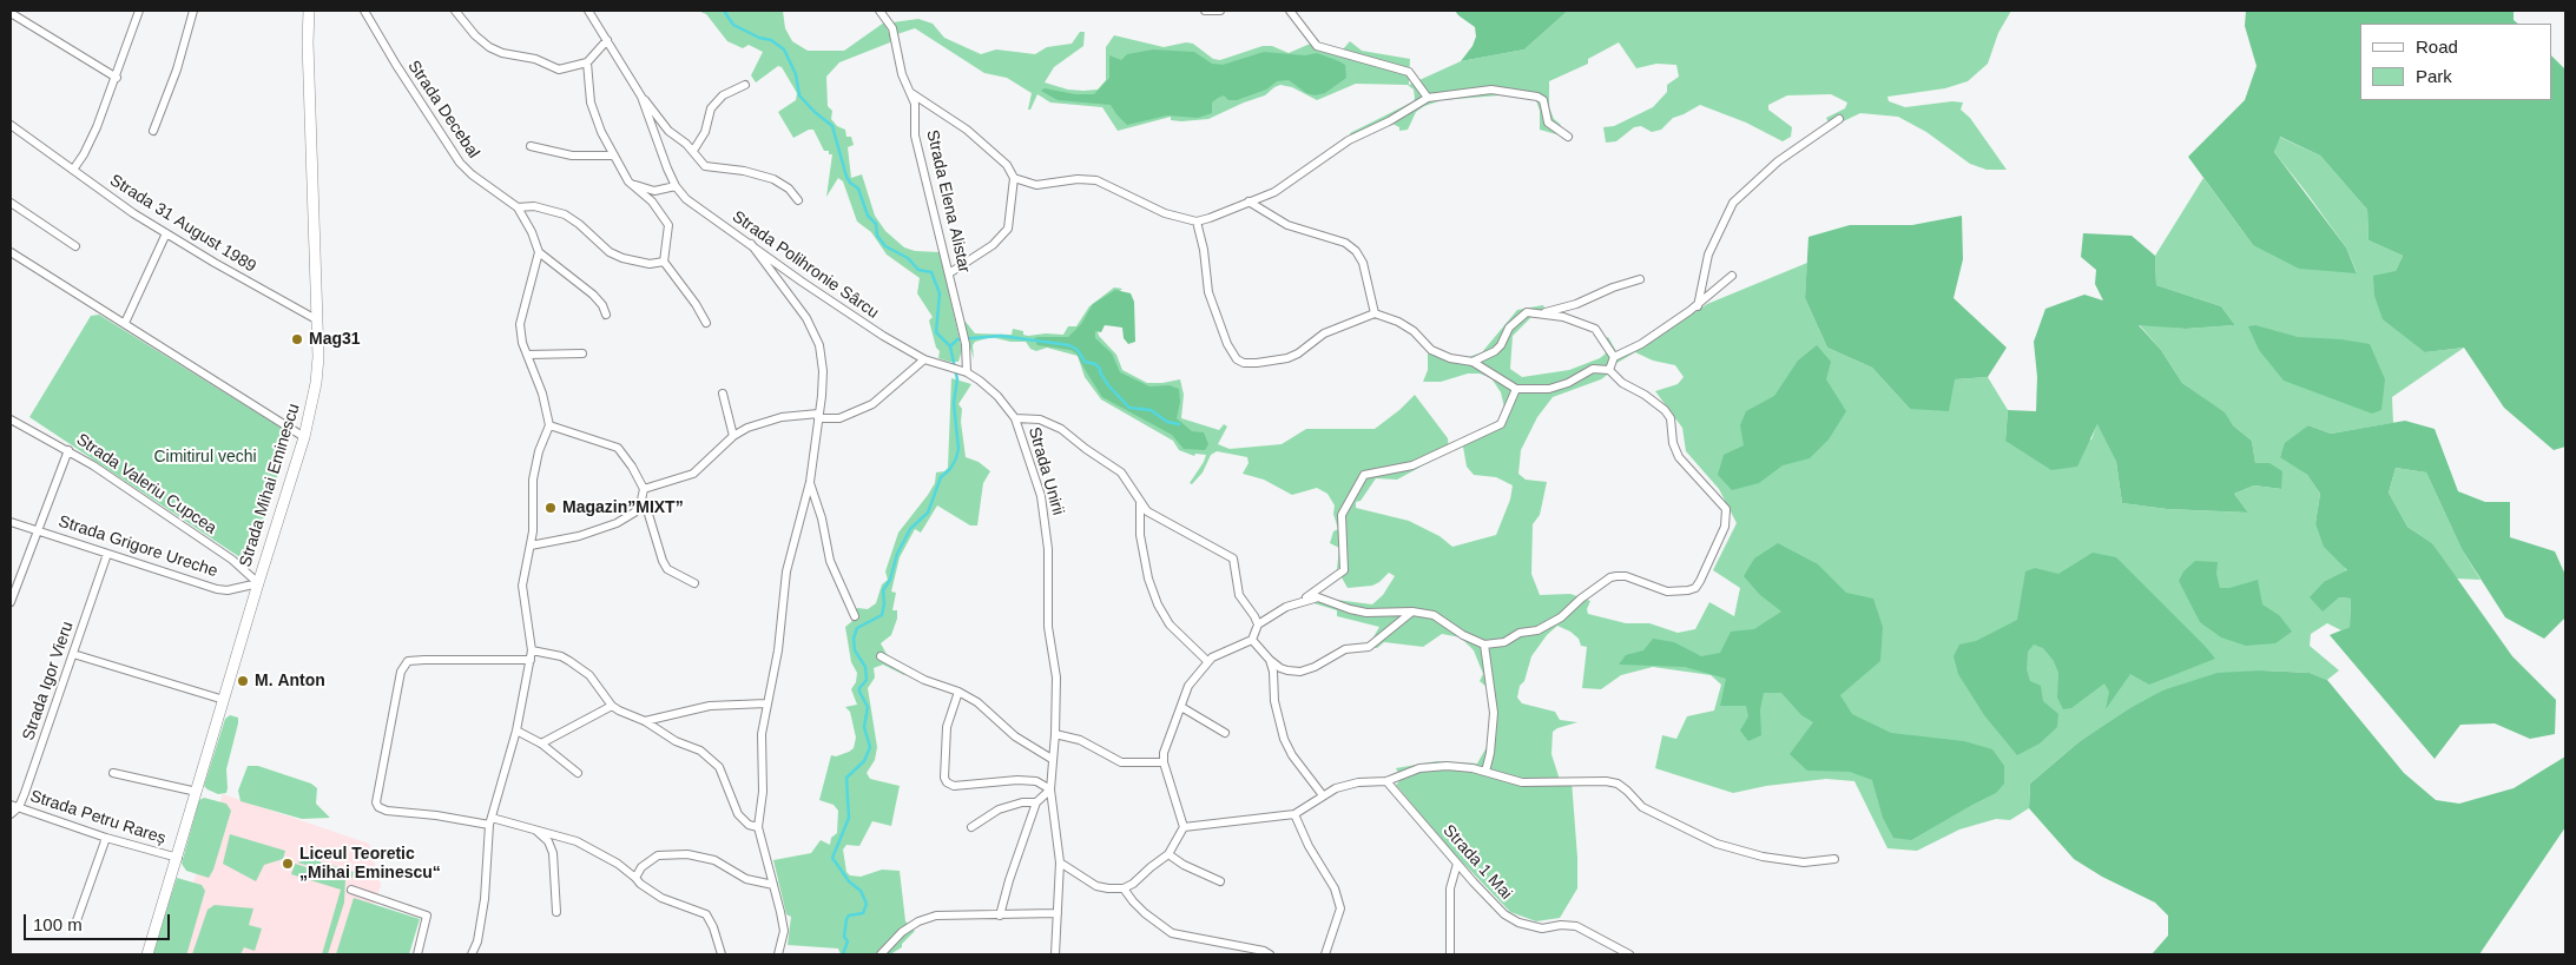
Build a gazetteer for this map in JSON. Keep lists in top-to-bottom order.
{
  "streets": {
    "main road": ["Strada Mihai Eminescu"],
    "street": [
      "Strada Decebal",
      "Strada Elena Alistar",
      "Strada 31 August 1989",
      "Strada Polihronie Sârcu",
      "Strada Unirii",
      "Strada Valeriu Cupcea",
      "Strada Grigore Ureche",
      "Strada Igor Vieru",
      "Strada Petru Rareș",
      "Strada 1 Mai"
    ]
  },
  "crossings": [
    ["Strada Elena Alistar", "Strada Unirii"],
    ["Strada 31 August 1989", "Strada Mihai Eminescu"],
    ["Strada Polihronie Sârcu", "Strada Unirii"],
    ["Strada Valeriu Cupcea", "Strada Mihai Eminescu"],
    ["Strada Valeriu Cupcea", "Strada Grigore Ureche"],
    ["Strada Mihai Eminescu", "Strada Grigore Ureche"],
    ["Strada Mihai Eminescu", "Strada Petru Rareș"],
    ["Strada Grigore Ureche", "Strada Igor Vieru"],
    ["Strada Igor Vieru", "Strada Petru Rareș"]
  ],
  "parks": ["Cimitirul vechi"],
  "places": [
    "Mag31",
    "Magazin”MIXT”",
    "M. Anton",
    "Liceul Teoretic „Mihai Eminescu“"
  ],
  "legend": ["Road", "Park"],
  "scale_bar": "100 m"
}
